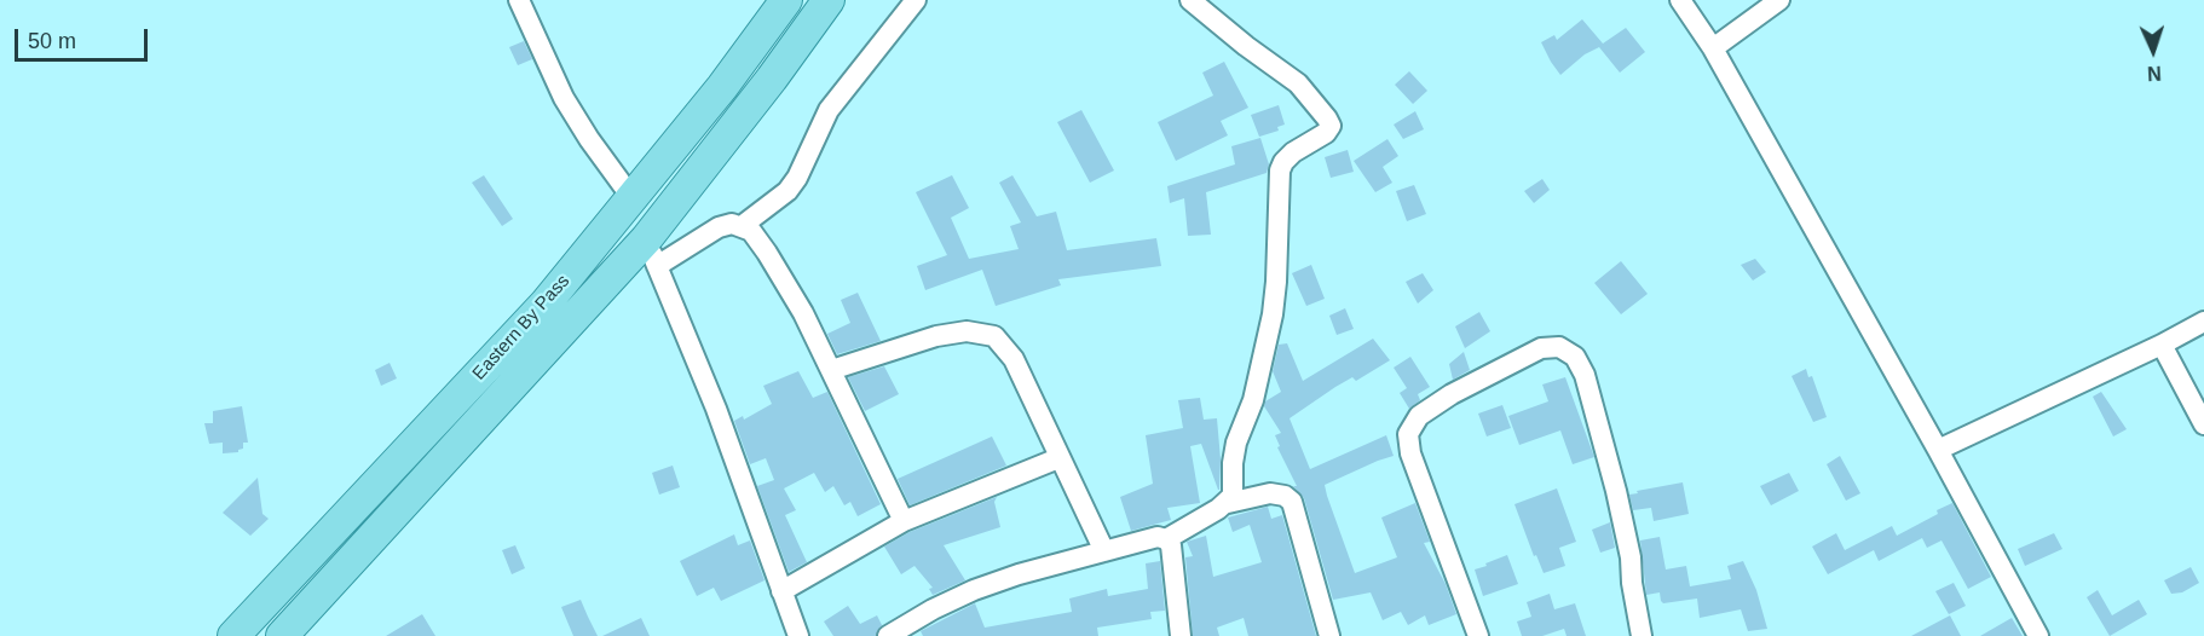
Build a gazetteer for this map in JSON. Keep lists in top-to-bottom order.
{
  "streets": {
    "main road": ["Eastern By Pass"]
  },
  "scale_bar": "50 m",
  "north": "bottom"
}
